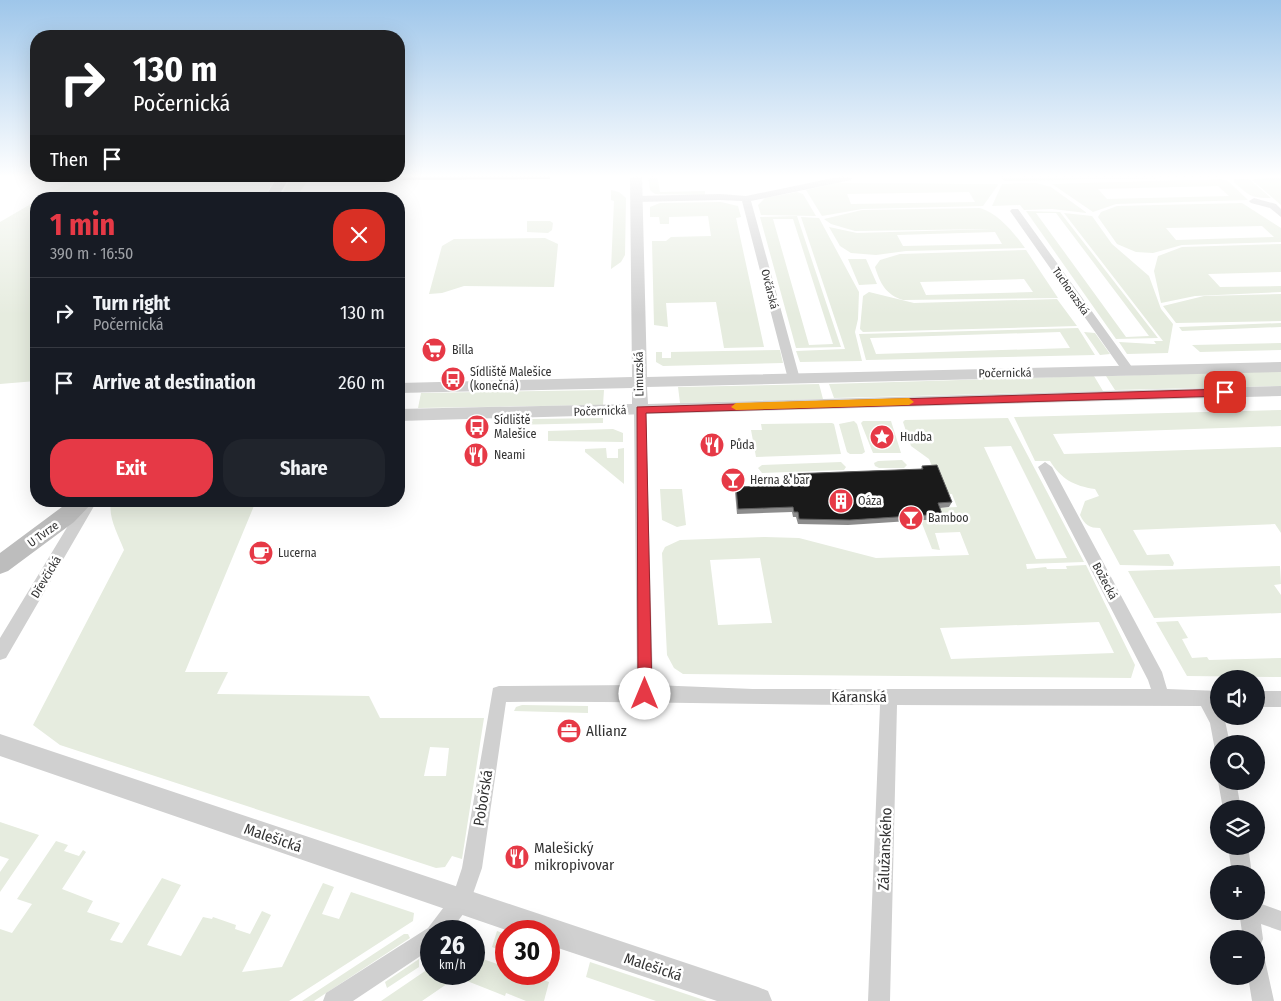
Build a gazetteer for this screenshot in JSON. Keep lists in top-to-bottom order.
{
  "streets": {
    "main road": ["U Tvrze"],
    "street": [
      "Ovčárská",
      "Tuchorazská",
      "Počernická",
      "Limuzská",
      "Dřevčická",
      "Božecká",
      "Káranská",
      "Pobořská",
      "Malešická",
      "Zálužanského"
    ]
  },
  "crossings": [
    ["Ovčárská", "Počernická"],
    ["Tuchorazská", "Počernická"],
    ["Počernická", "Limuzská"],
    ["Limuzská", "Káranská"],
    ["Božecká", "Káranská"],
    ["Káranská", "Pobořská"],
    ["Káranská", "Zálužanského"],
    ["Pobořská", "Malešická"]
  ],
  "places": {
    "supermarket": ["Billa"],
    "bus stop": ["Sídliště Malešice (konečná)", "Sídliště Malešice"],
    "place": ["Hudba"],
    "restaurant": ["Půda", "Neami", "Malešický mikropivovar"],
    "bar": ["Herna & bar", "Bamboo"],
    "building": ["Oáza"],
    "cafe": ["Lucerna"],
    "office": ["Allianz"]
  },
  "page": {
    "turn": ["130 m", "Počernická"],
    "then": "Then",
    "heading": ["1 min", "390 m · 16:50"],
    "list": [
      {
        "name": "Turn right",
        "note": "Počernická",
        "value": "130 m"
      },
      {
        "name": "Arrive at destination",
        "value": "260 m"
      }
    ],
    "buttons": ["Exit", "Share"],
    "map_buttons": ["+", "−"],
    "speed": "26 km/h",
    "limit": "30"
  }
}
